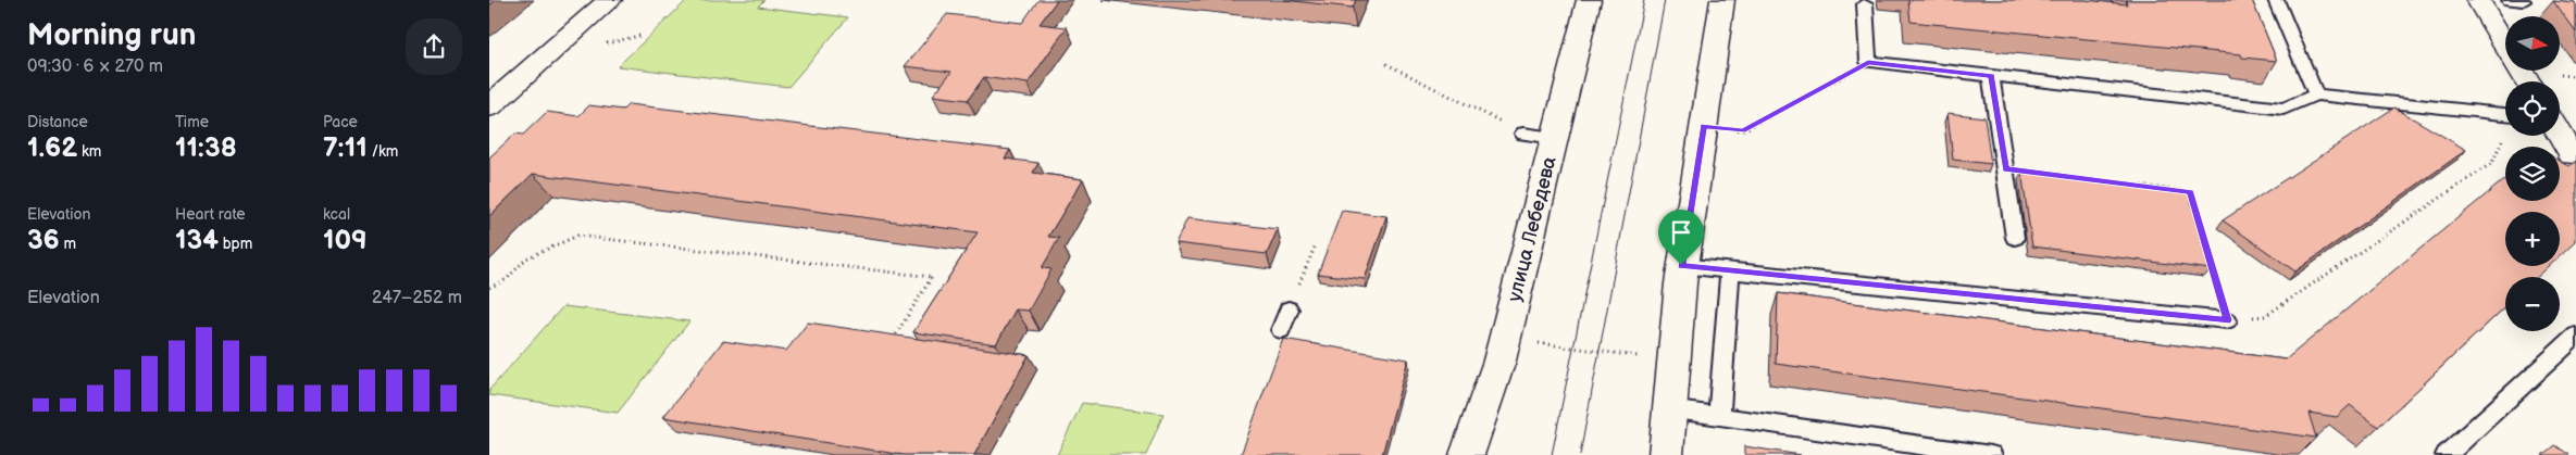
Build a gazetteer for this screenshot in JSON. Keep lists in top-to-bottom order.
{
  "streets": {
    "street": ["улица Лебедева"]
  },
  "north": "right",
  "page": {
    "heading": ["Morning run", "09:30 · 6 × 270 m"],
    "map_buttons": ["+", "−"],
    "stats": [
      ["Distance", "1.62 km"],
      ["Time", "11:38"],
      ["Pace", "7:11 /km"],
      ["Elevation", "36 m"],
      ["Heart rate", "134 bpm"],
      ["kcal", "109"]
    ],
    "chart": ["Elevation", "247–252 m"]
  }
}
